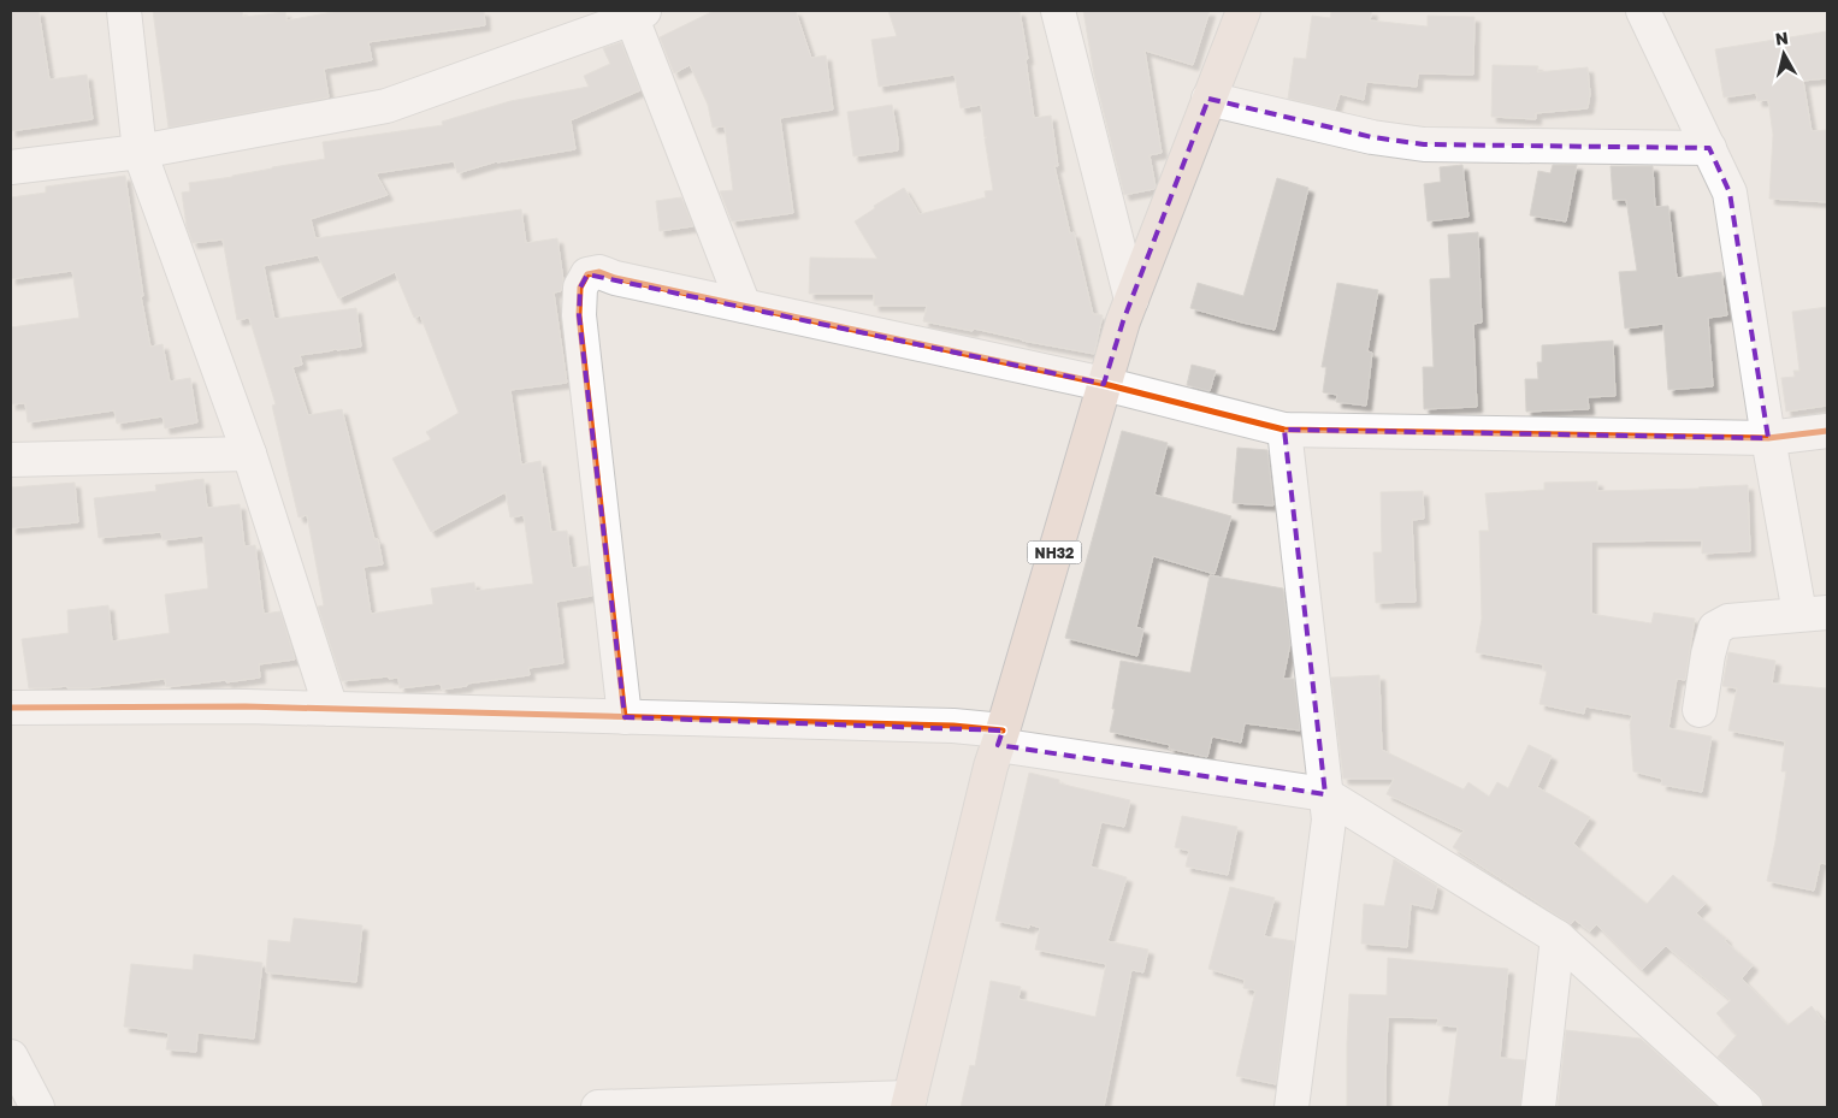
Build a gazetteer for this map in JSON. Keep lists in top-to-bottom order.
{
  "streets": {
    "highway": ["NH32"]
  },
  "north": "top"
}
